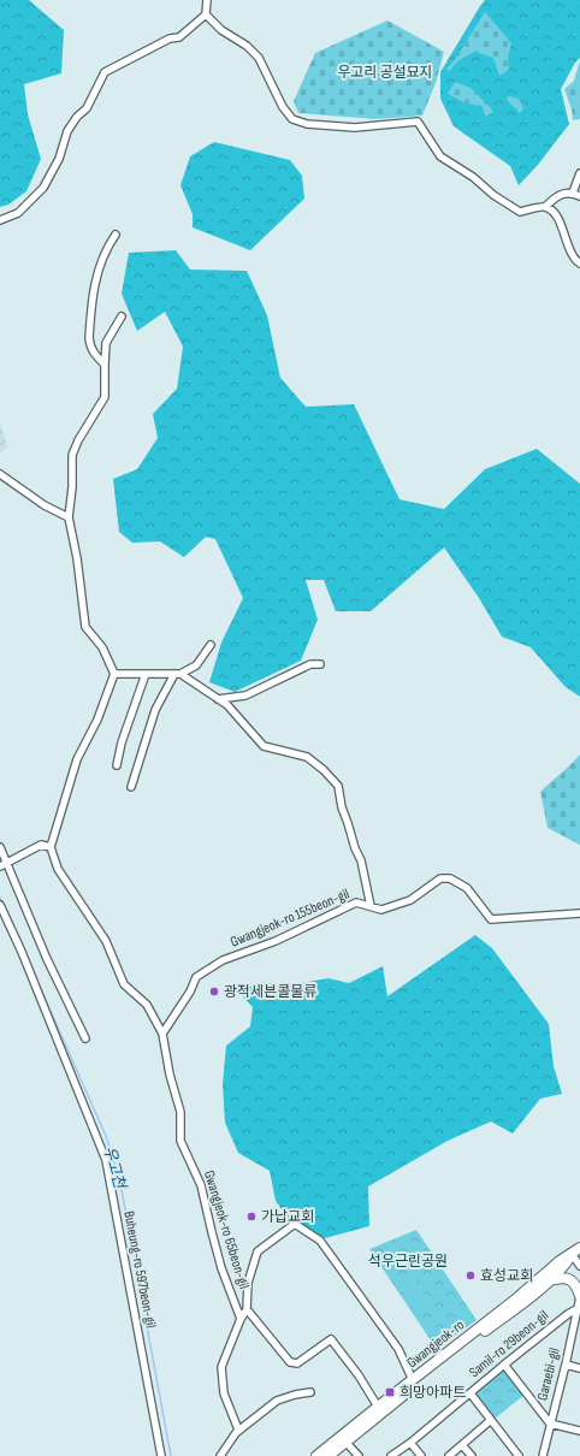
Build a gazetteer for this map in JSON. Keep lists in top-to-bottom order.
{
  "streets": {
    "main road": ["Gwangjeok-ro"],
    "street": [
      "Gwangjeok-ro 155beon-gil",
      "Gwangjeok-ro 65beon-gil",
      "Buheung-ro 597beon-gil",
      "Samil-ro 29beon-gil",
      "Garaebi-gil"
    ]
  },
  "crossings": [
    ["Gwangjeok-ro 155beon-gil", "Gwangjeok-ro 65beon-gil"],
    ["Samil-ro 29beon-gil", "Garaebi-gil"]
  ],
  "water": ["우고천"],
  "parks": ["우고리 공설묘지", "석우근린공원"],
  "places": {
    "other": ["광적세븐콜물류", "가납교회", "효성교회"],
    "transit": ["희망아파트"]
  }
}
